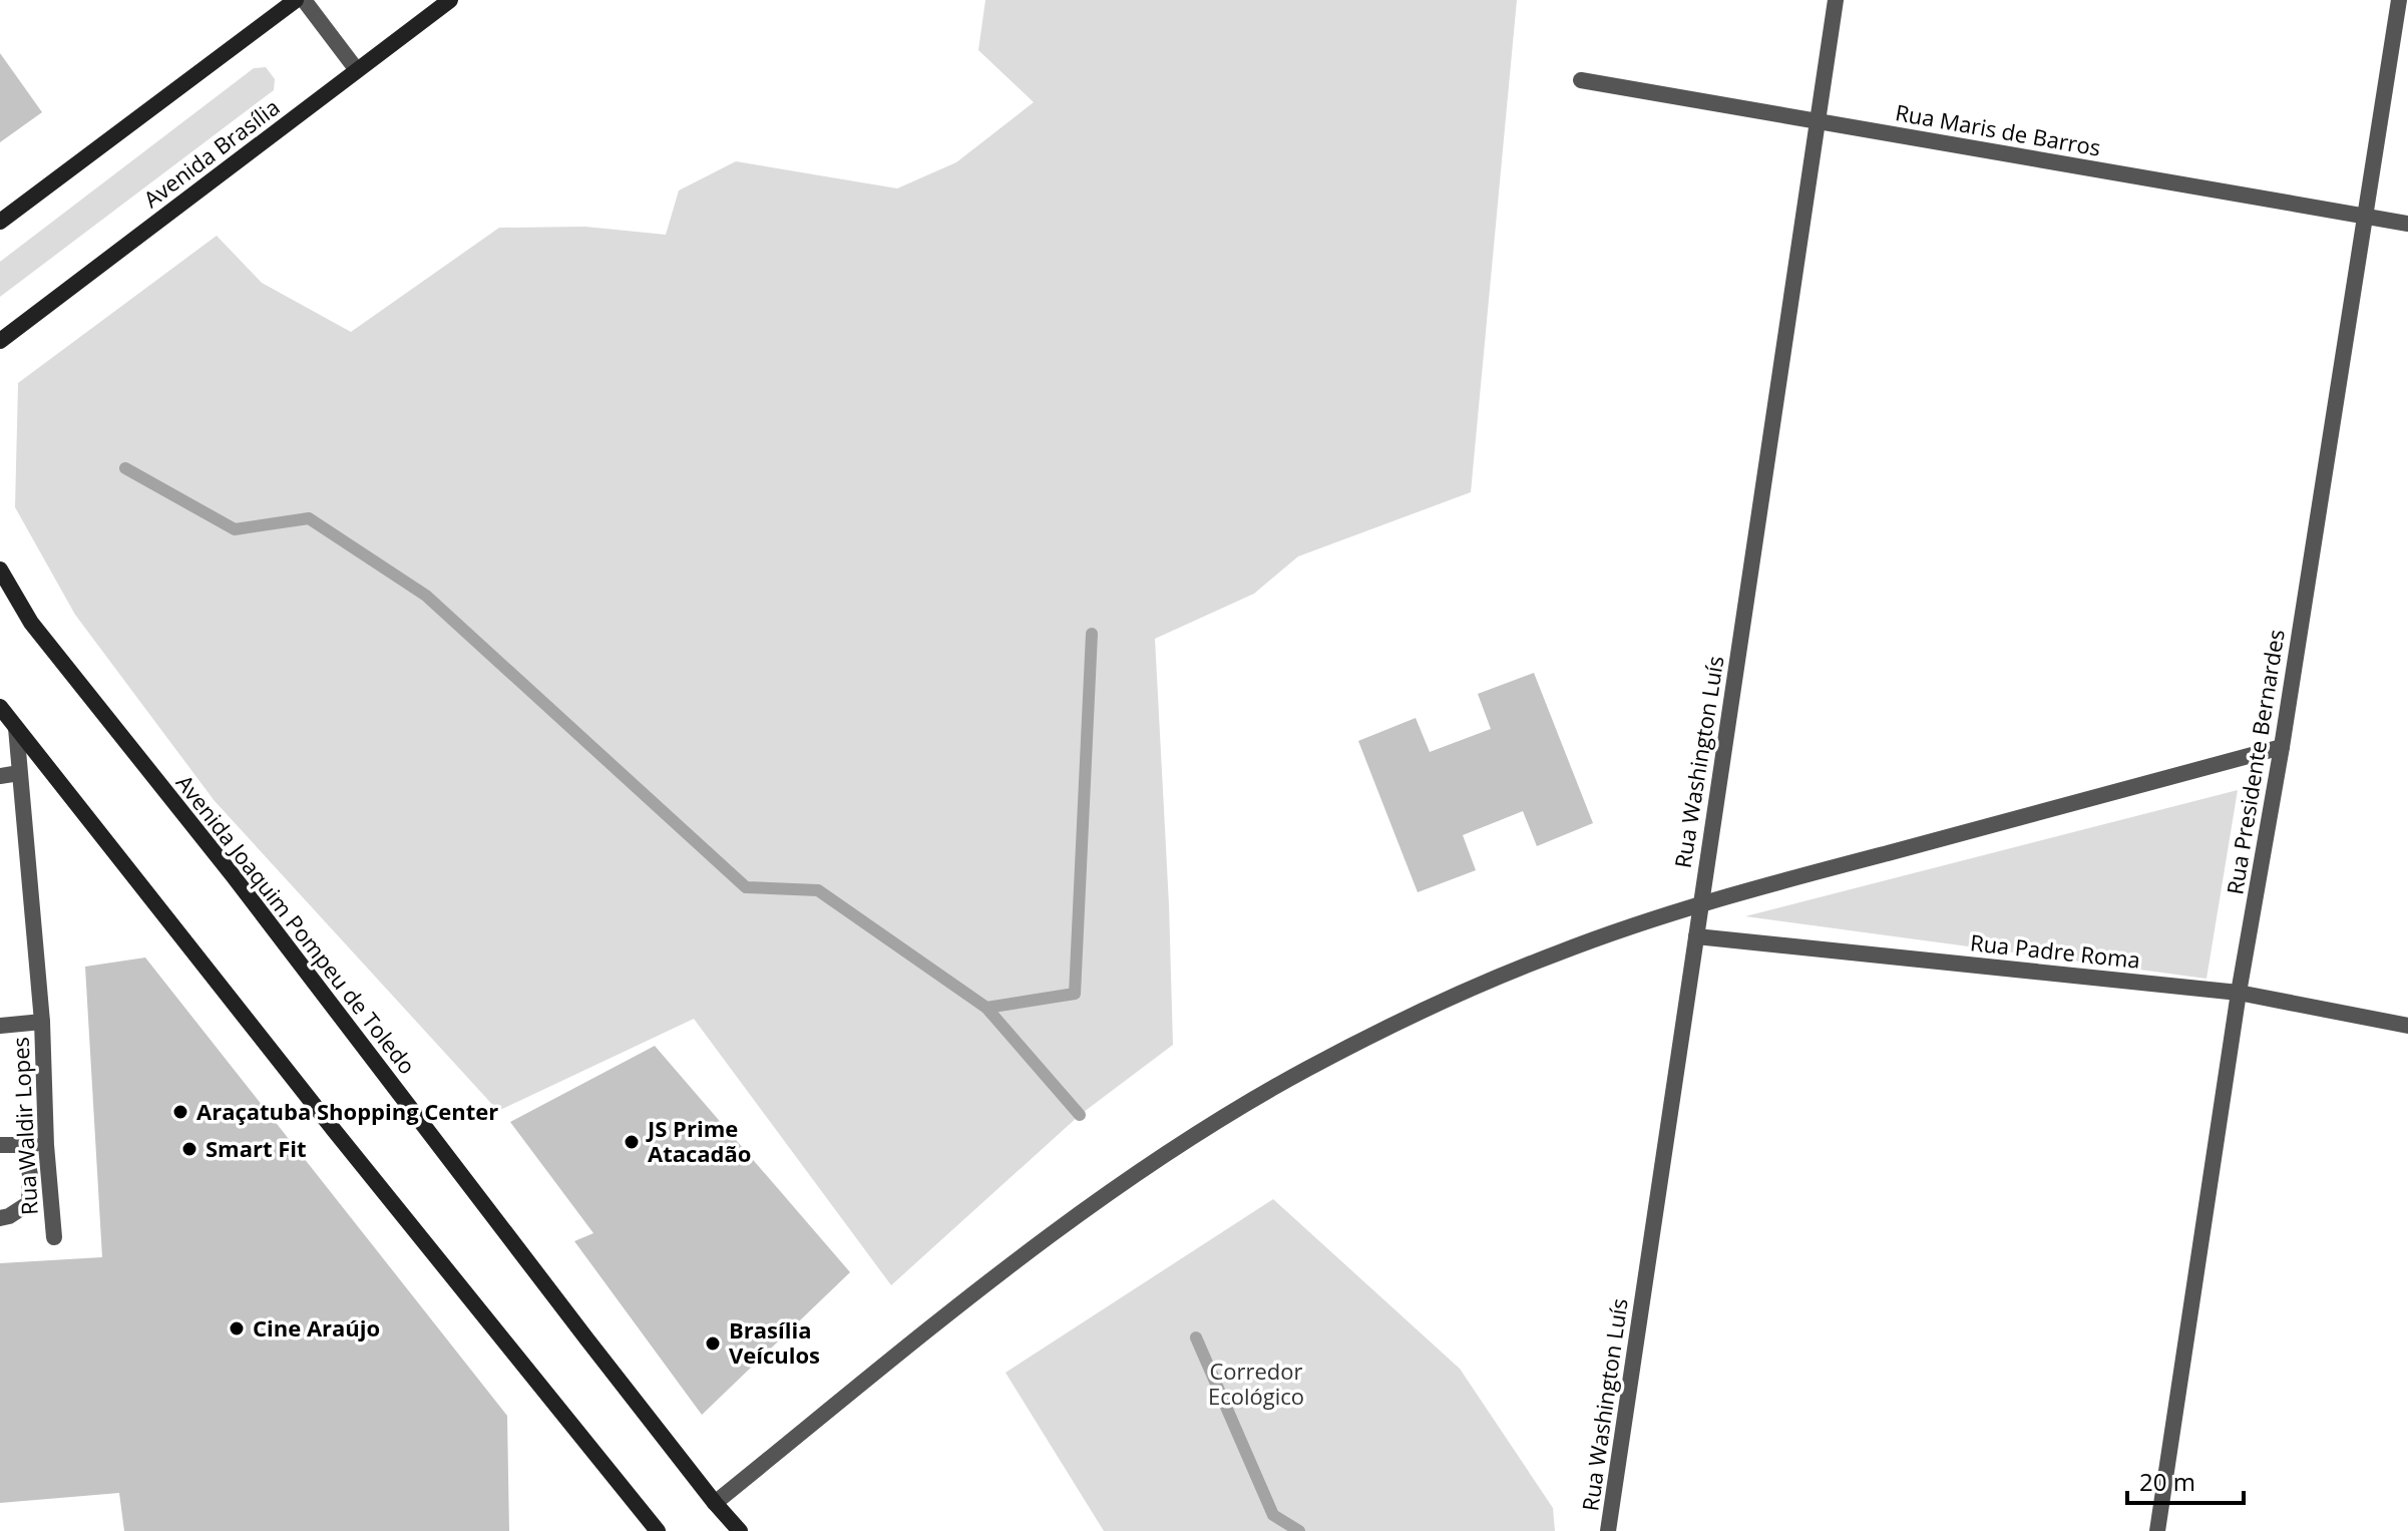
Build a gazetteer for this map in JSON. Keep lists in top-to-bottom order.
{
  "streets": {
    "main road": ["Avenida Brasília", "Avenida Joaquim Pompeu de Toledo"],
    "street": [
      "Rua Maris de Barros",
      "Rua Washington Luís",
      "Rua Presidente Bernardes",
      "Rua Padre Roma",
      "Rua Waldir Lopes"
    ]
  },
  "crossings": [
    ["Rua Maris de Barros", "Rua Washington Luís"],
    ["Rua Maris de Barros", "Rua Presidente Bernardes"],
    ["Rua Washington Luís", "Rua Padre Roma"],
    ["Rua Presidente Bernardes", "Rua Padre Roma"]
  ],
  "parks": ["Corredor Ecológico"],
  "places": [
    "Araçatuba Shopping Center",
    "JS Prime Atacadão",
    "Smart Fit",
    "Cine Araújo",
    "Brasília Veículos"
  ],
  "scale_bar": "20 m"
}
